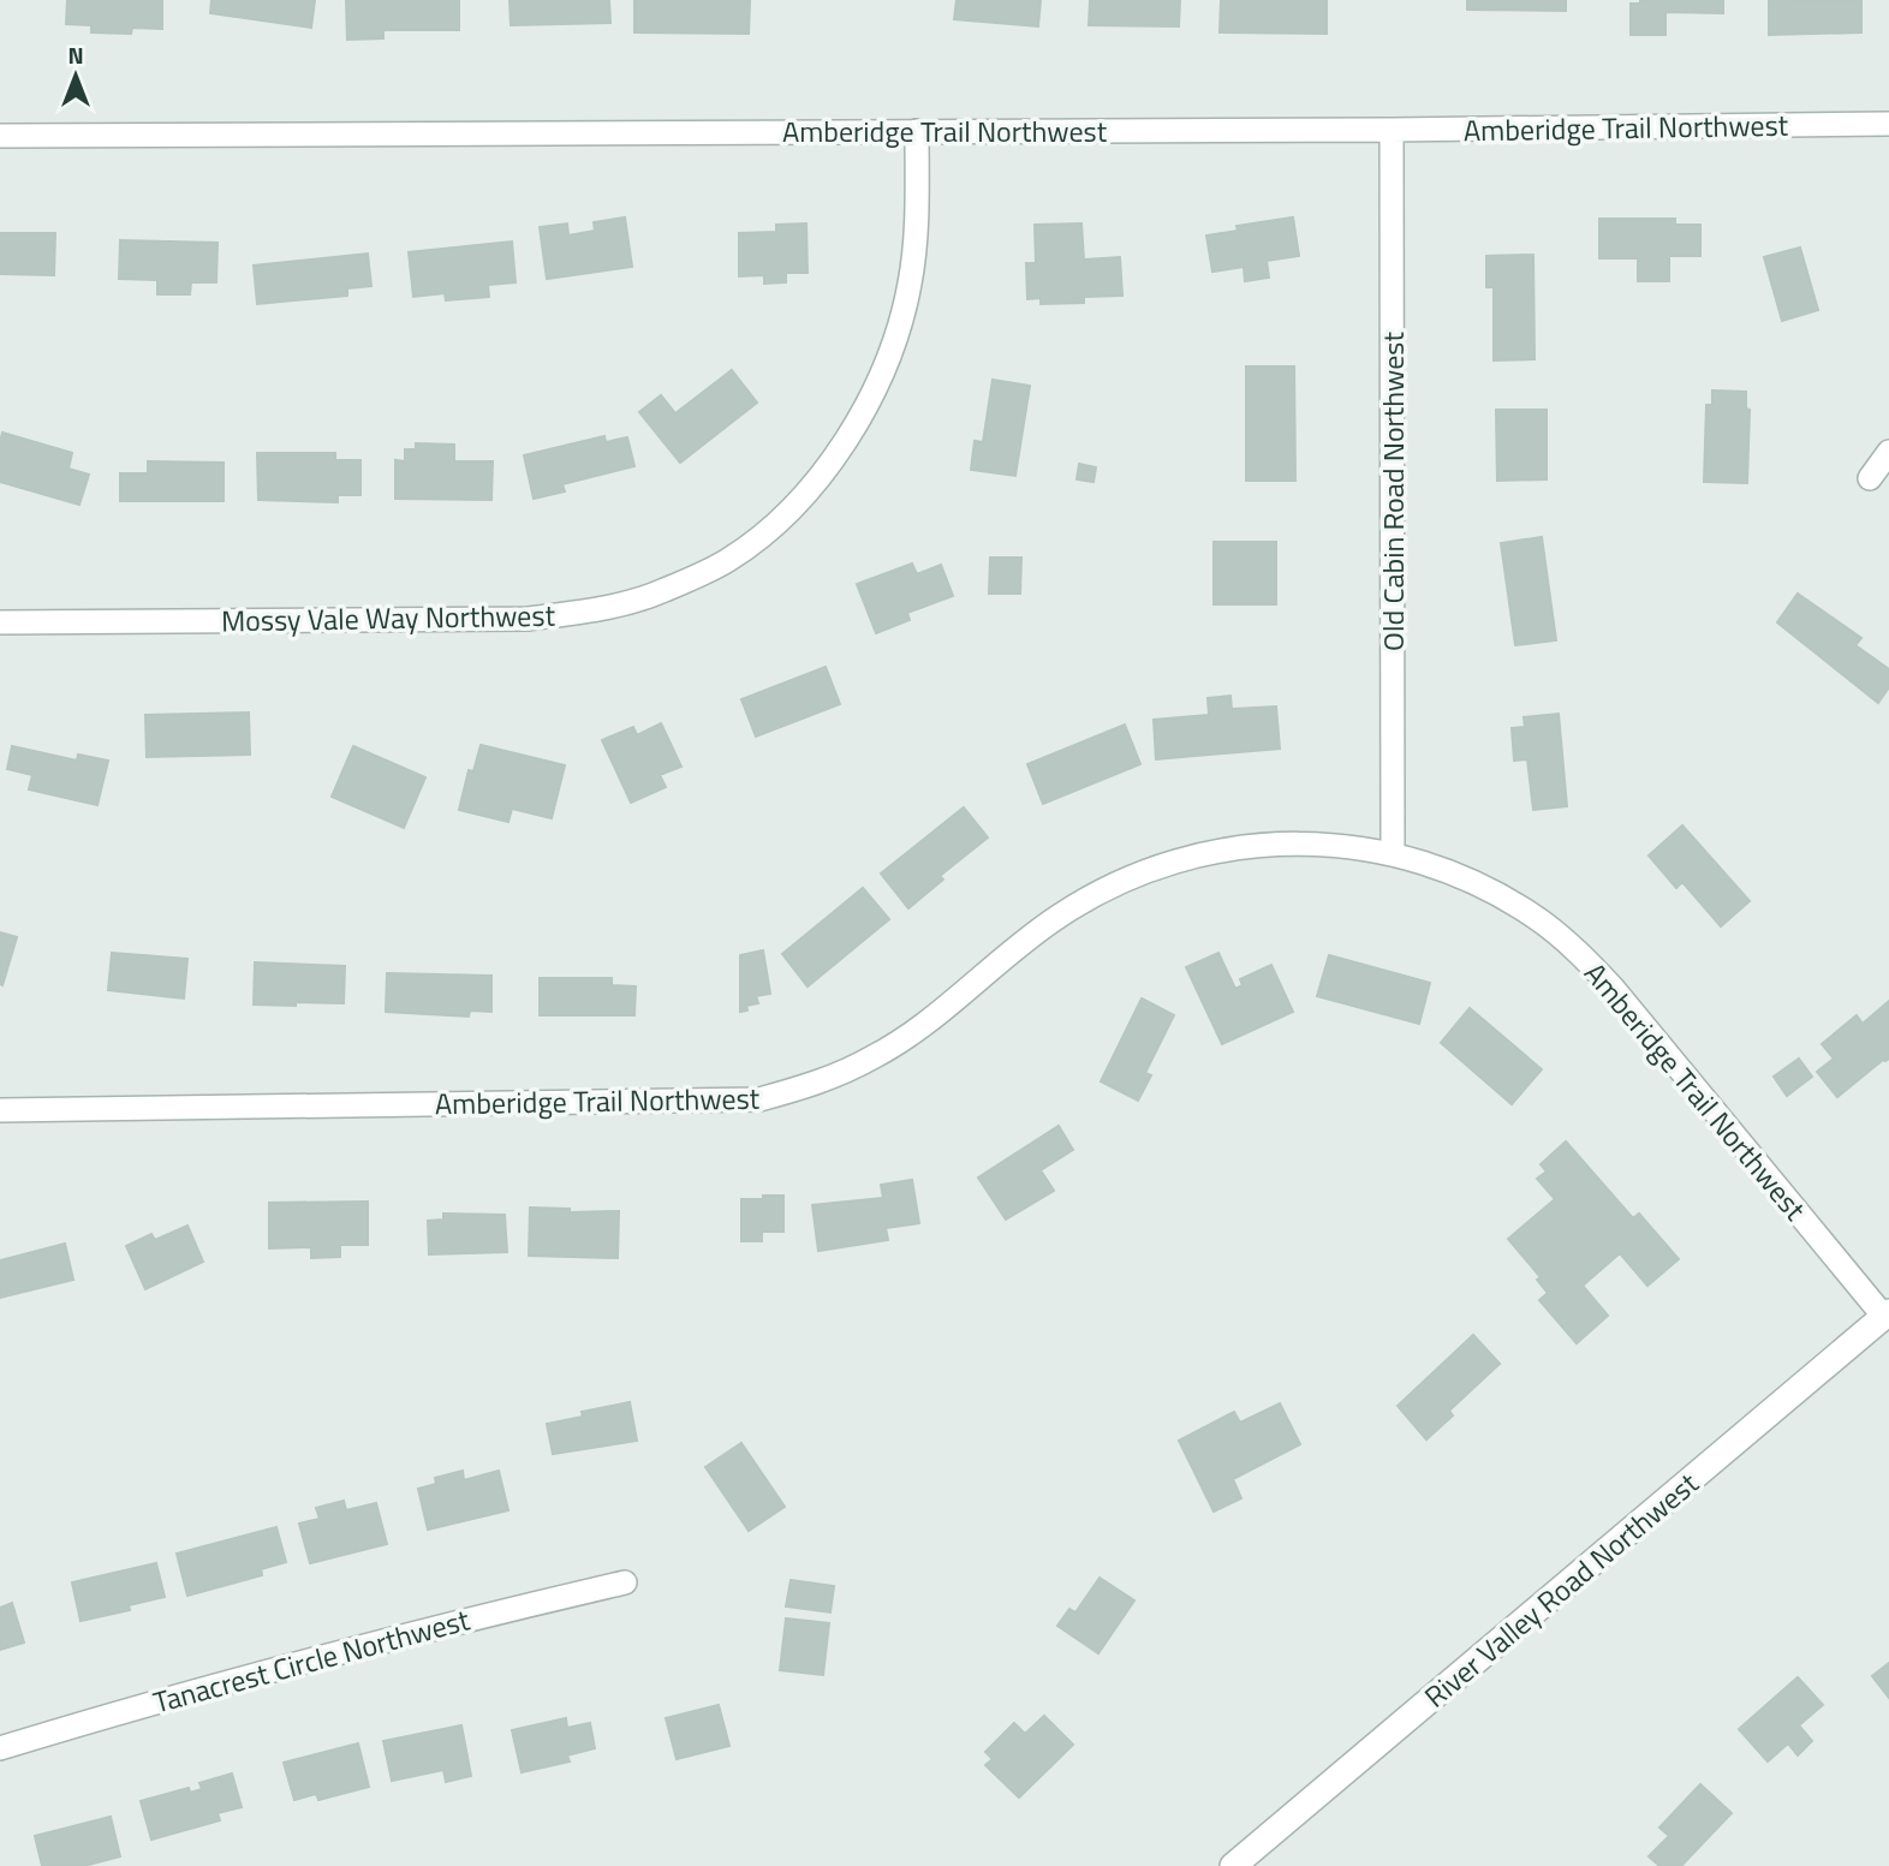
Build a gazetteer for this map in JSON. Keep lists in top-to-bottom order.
{
  "streets": {
    "street": [
      "Amberidge Trail Northwest",
      "Old Cabin Road Northwest",
      "Mossy Vale Way Northwest",
      "River Valley Road Northwest",
      "Tanacrest Circle Northwest"
    ]
  },
  "crossings": [
    ["Amberidge Trail Northwest", "Old Cabin Road Northwest"],
    ["Amberidge Trail Northwest", "Mossy Vale Way Northwest"],
    ["Amberidge Trail Northwest", "River Valley Road Northwest"]
  ],
  "north": "top"
}
